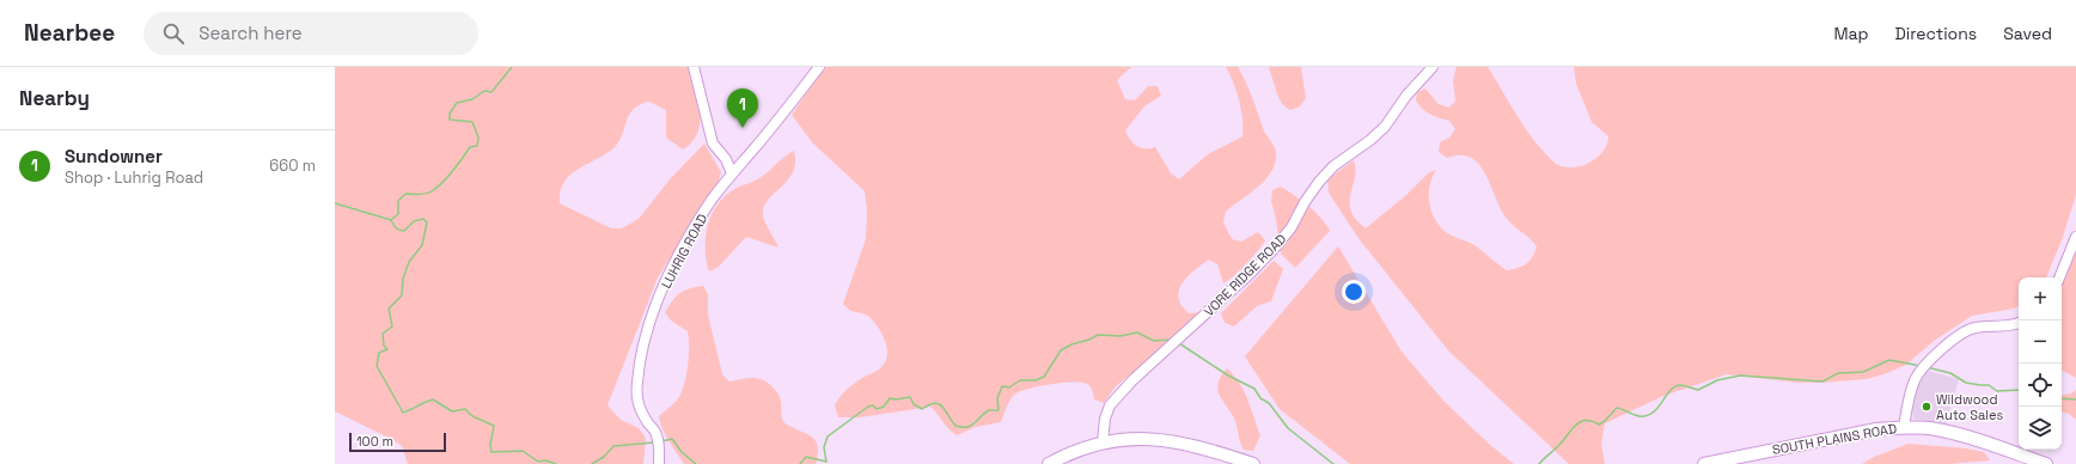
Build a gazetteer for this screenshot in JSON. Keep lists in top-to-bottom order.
{
  "streets": {
    "main road": ["SOUTH PLAINS ROAD"],
    "street": ["LUHRIG ROAD", "VORE RIDGE ROAD"]
  },
  "places": ["Wildwood Auto Sales"],
  "scale_bar": "100 m",
  "page": {
    "header": "Nearbee",
    "search": "Search here",
    "nav": ["Map", "Directions", "Saved"],
    "heading": "Nearby",
    "pins": "1",
    "list": [
      {
        "mark": "1",
        "name": "Sundowner",
        "note": "Shop · Luhrig Road",
        "value": "660 m"
      }
    ],
    "map_buttons": ["+", "−"],
    "scale": "100 m"
  }
}
